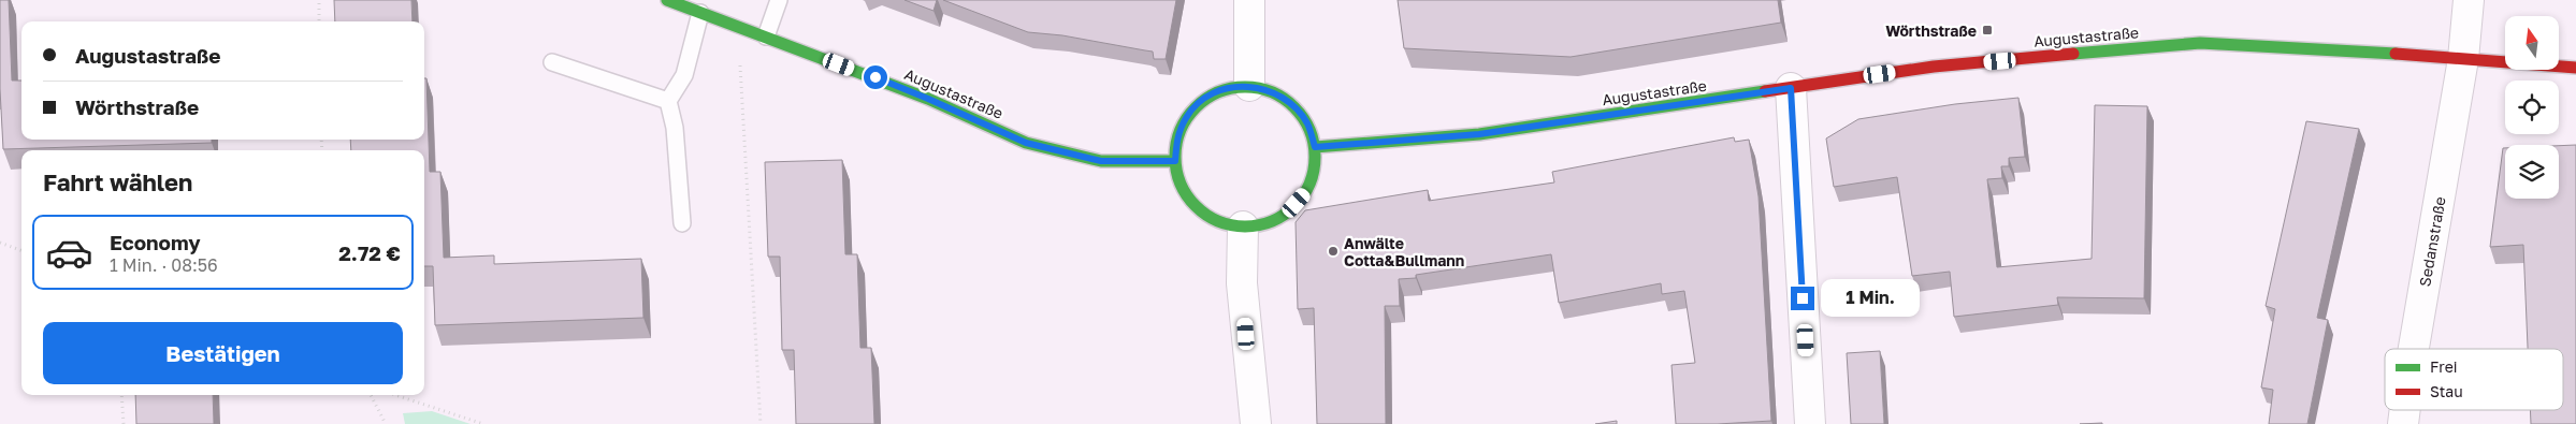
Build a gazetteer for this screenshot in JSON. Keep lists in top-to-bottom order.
{
  "streets": {
    "main road": ["Augustastraße"],
    "street": ["Sedanstraße"]
  },
  "crossings": [
    ["Augustastraße", "Sedanstraße"]
  ],
  "places": {
    "transit": ["Wörthstraße"],
    "other": ["Anwälte Cotta&Bullmann"]
  },
  "legend": ["Frei", "Stau"],
  "north": "top",
  "page": {
    "banner": ["Augustastraße", "Wörthstraße"],
    "heading": "Fahrt wählen",
    "list": [
      {
        "name": "Economy",
        "note": "1 Min. · 08:56",
        "value": "2.72 €"
      }
    ],
    "bubble": "1 Min.",
    "buttons": "Bestätigen"
  }
}
